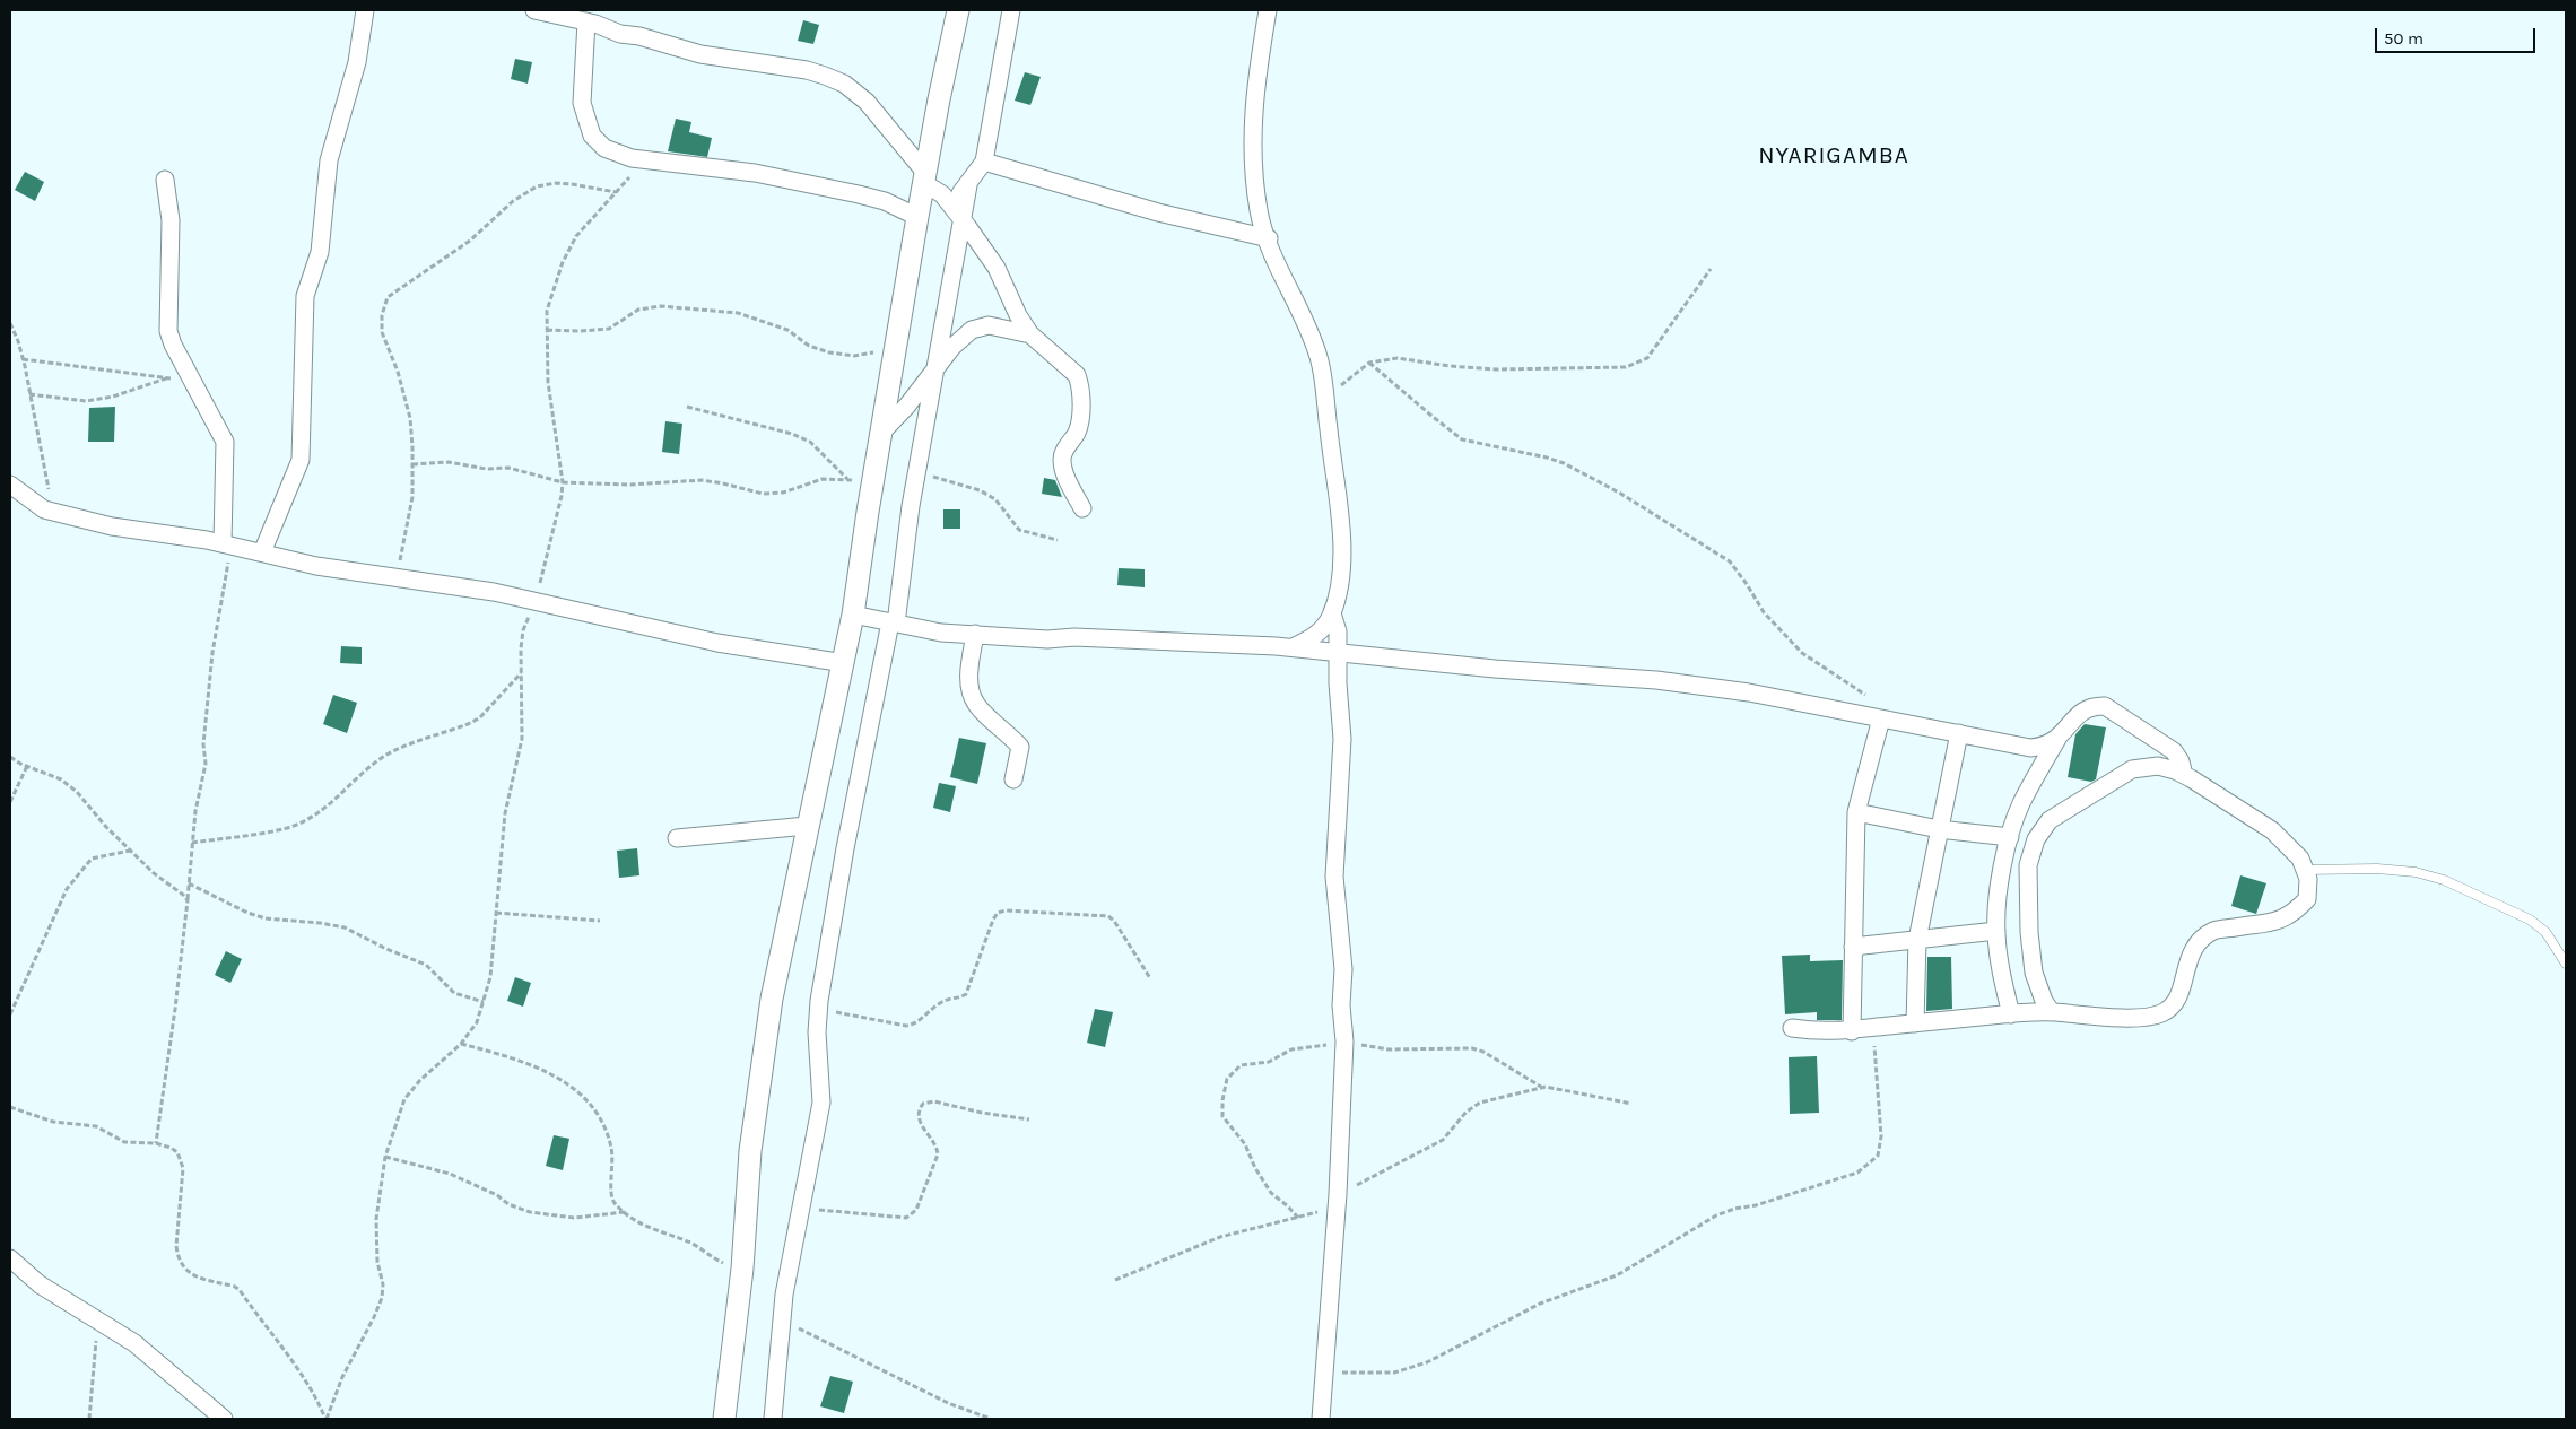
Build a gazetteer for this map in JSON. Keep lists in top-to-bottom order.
{
  "districts": ["NYARIGAMBA"],
  "scale_bar": "50 m"
}
